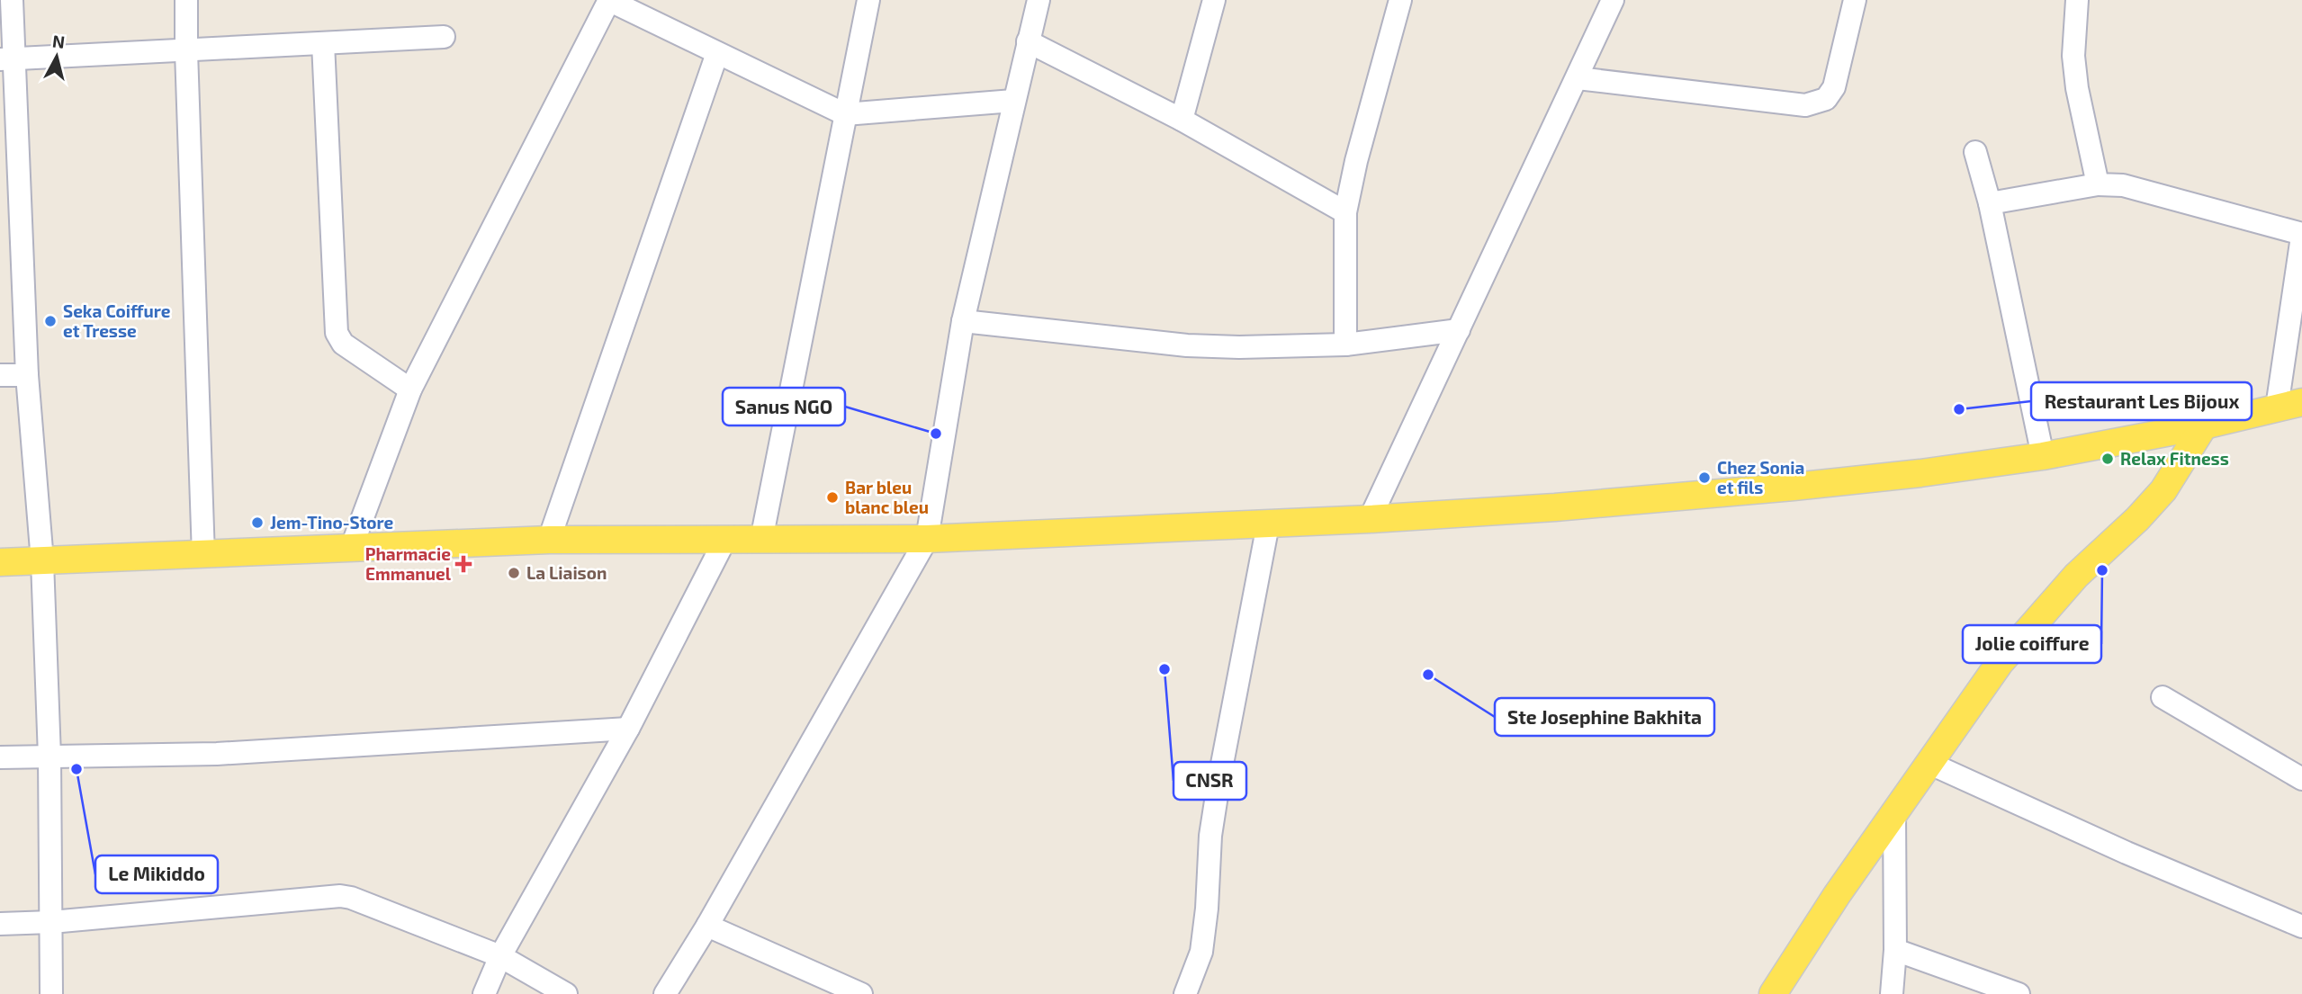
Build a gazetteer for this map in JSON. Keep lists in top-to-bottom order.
{
  "places": {
    "other": [
      "Seka Coiffure et Tresse",
      "Restaurant Les Bijoux",
      "Sanus NGO",
      "Relax Fitness",
      "Chez Sonia et fils",
      "Bar bleu blanc bleu",
      "Jem-Tino-Store",
      "Jolie coiffure",
      "La Liaison",
      "CNSR",
      "Ste Josephine Bakhita",
      "Le Mikiddo"
    ],
    "health": ["Pharmacie Emmanuel"]
  },
  "north": "top"
}
